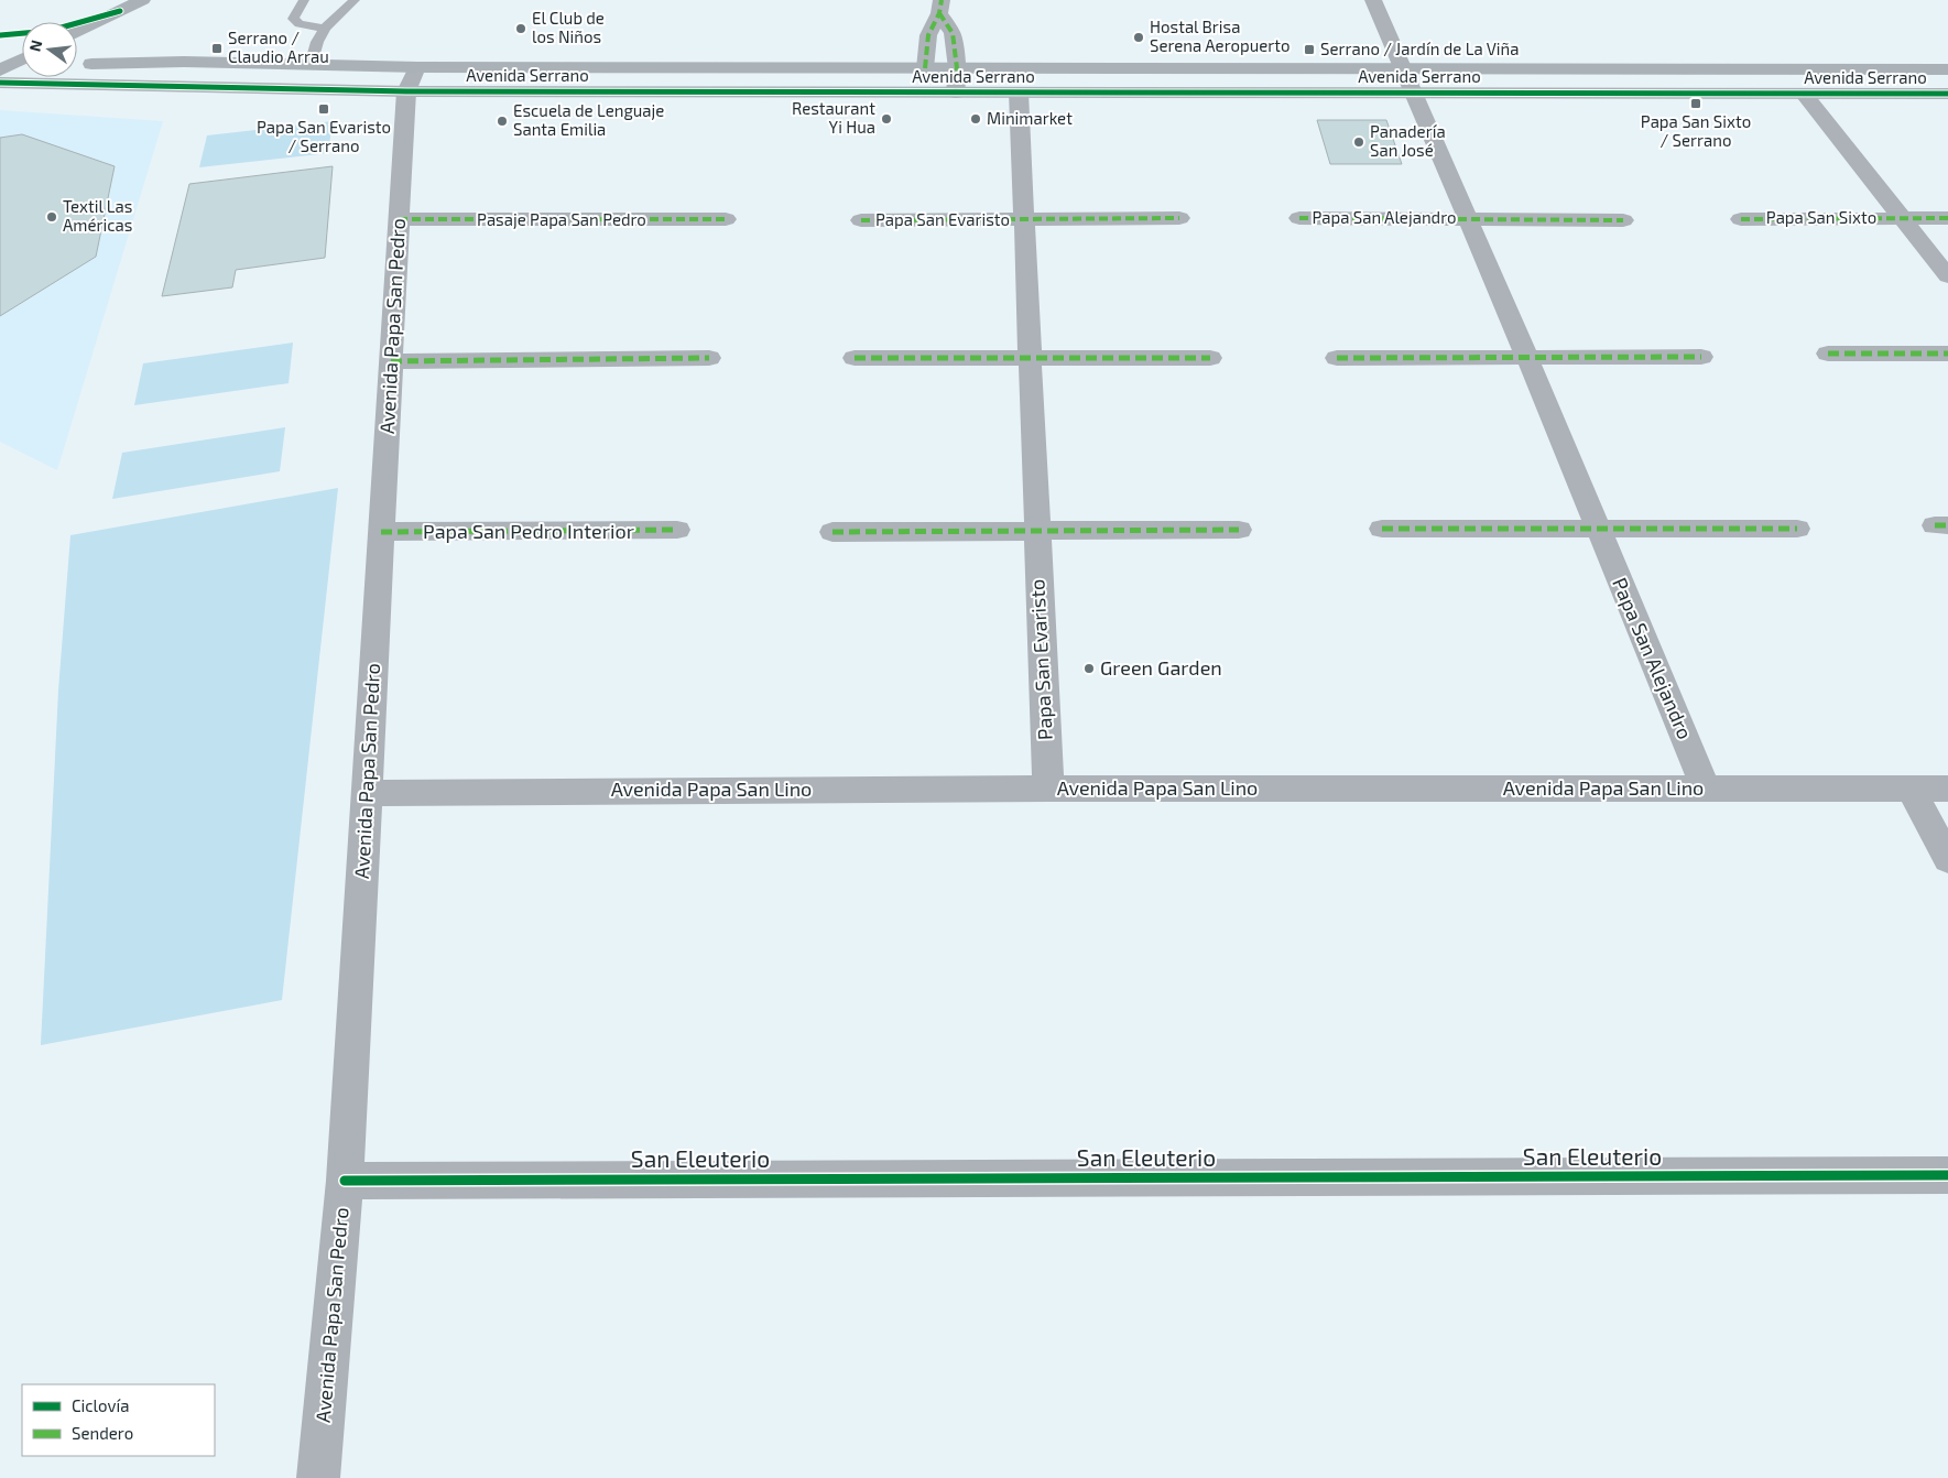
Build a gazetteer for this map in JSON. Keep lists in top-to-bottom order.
{
  "streets": {
    "street": [
      "Avenida Serrano",
      "Papa San Alejandro",
      "Papa San Sixto",
      "Pasaje Papa San Pedro",
      "Papa San Evaristo",
      "Avenida Papa San Pedro",
      "Papa San Pedro Interior",
      "Avenida Papa San Lino",
      "San Eleuterio"
    ]
  },
  "crossings": [
    ["Avenida Serrano", "Papa San Alejandro"],
    ["Avenida Serrano", "Papa San Sixto"],
    ["Avenida Serrano", "Papa San Evaristo"],
    ["Avenida Serrano", "Avenida Papa San Pedro"],
    ["Papa San Alejandro", "Avenida Papa San Lino"],
    ["Pasaje Papa San Pedro", "Avenida Papa San Pedro"],
    ["Papa San Evaristo", "Avenida Papa San Lino"],
    ["Avenida Papa San Pedro", "Papa San Pedro Interior"],
    ["Avenida Papa San Pedro", "Avenida Papa San Lino"],
    ["Avenida Papa San Pedro", "San Eleuterio"]
  ],
  "places": {
    "other": [
      "El Club de los Niños",
      "Hostal Brisa Serena Aeropuerto",
      "Restaurant Yi Hua",
      "Minimarket",
      "Escuela de Lenguaje Santa Emilia",
      "Panadería San José",
      "Textil Las Américas",
      "Green Garden"
    ],
    "transit": [
      "Serrano / Claudio Arrau",
      "Serrano / Jardín de La Viña",
      "Papa San Sixto / Serrano",
      "Papa San Evaristo / Serrano"
    ]
  },
  "legend": ["Ciclovía", "Sendero"],
  "north": "left"
}
